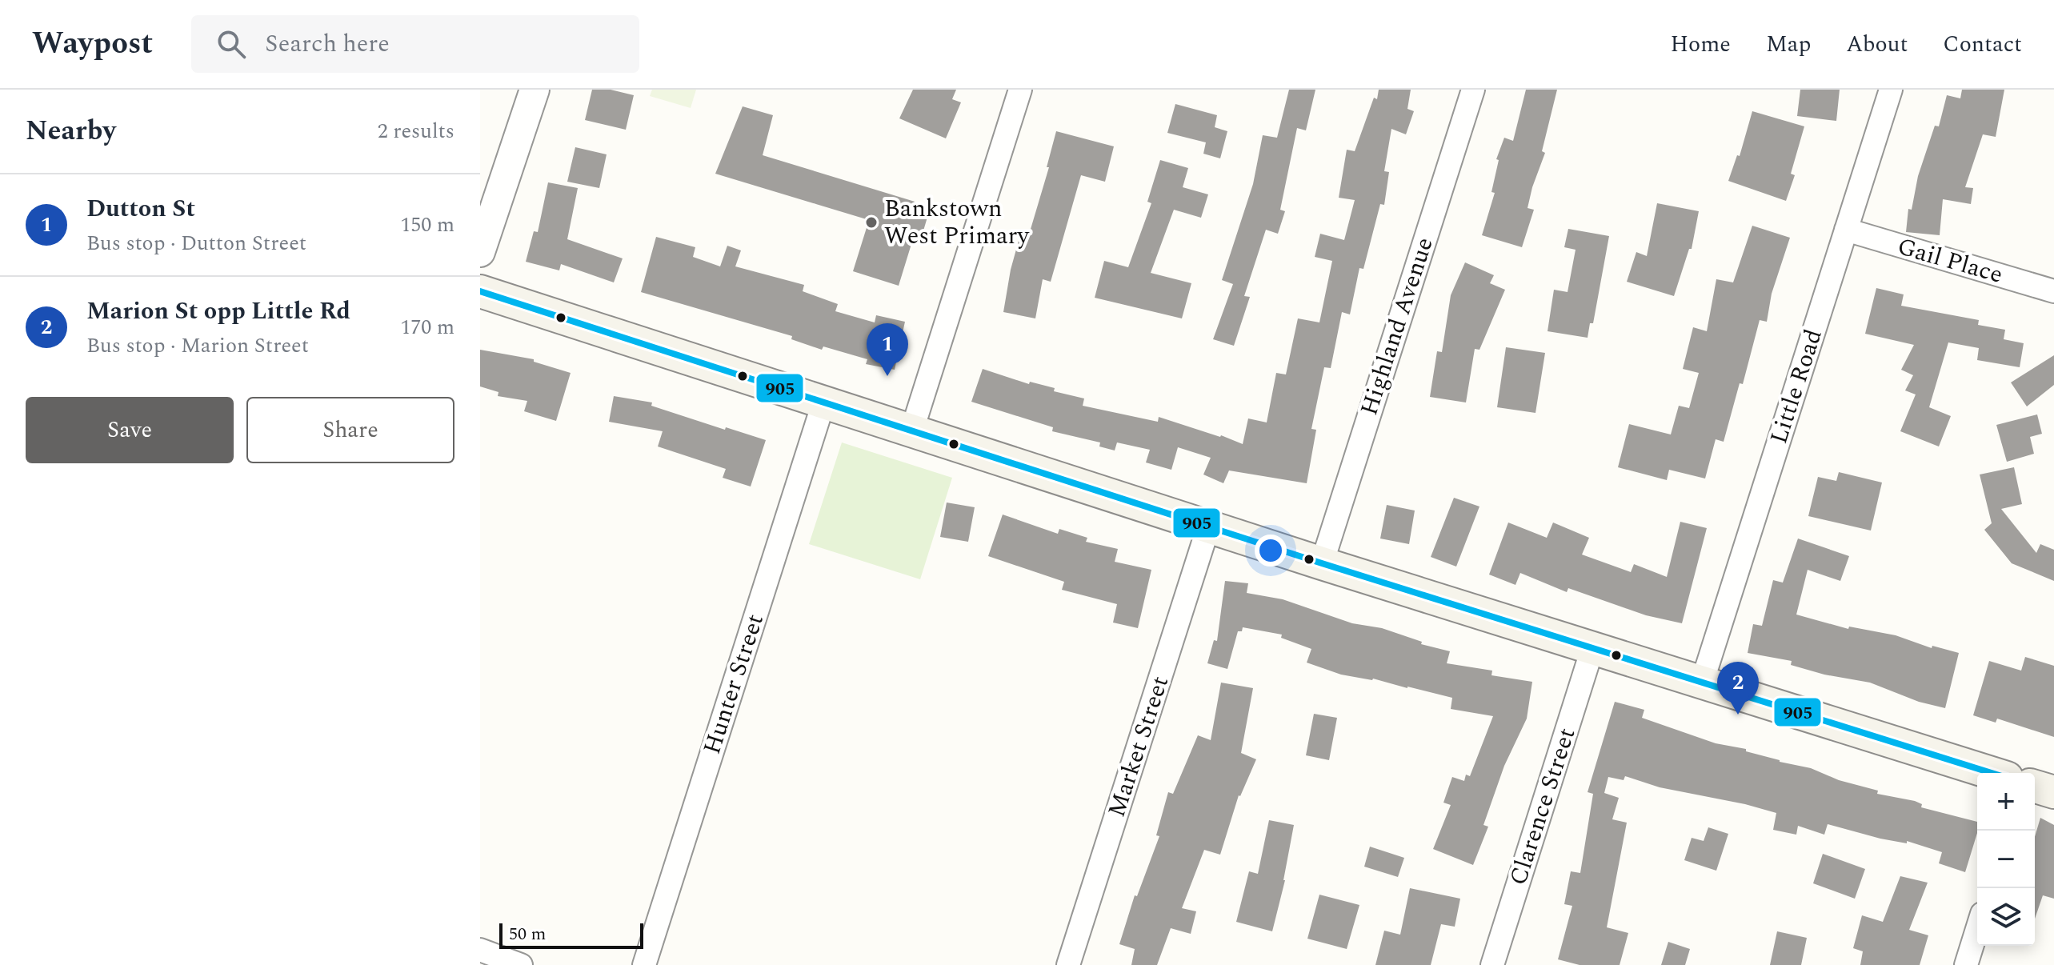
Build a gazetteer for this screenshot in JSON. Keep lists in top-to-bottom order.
{
  "streets": {
    "street": [
      "Gail Place",
      "Highland Avenue",
      "Little Road",
      "Hunter Street",
      "Market Street",
      "Clarence Street"
    ]
  },
  "crossings": [
    ["Gail Place", "Little Road"]
  ],
  "places": ["Bankstown West Primary"],
  "lines": ["transit line 905"],
  "scale_bar": "50 m",
  "page": {
    "header": "Waypost",
    "search": "Search here",
    "nav": [
      "Home",
      "Map",
      "About",
      "Contact"
    ],
    "heading": ["Nearby", "2 results"],
    "list": [
      {
        "mark": "1",
        "name": "Dutton St",
        "note": "Bus stop · Dutton Street",
        "value": "150 m"
      },
      {
        "mark": "2",
        "name": "Marion St opp Little Rd",
        "note": "Bus stop · Marion Street",
        "value": "170 m"
      }
    ],
    "pins": ["1", "2"],
    "buttons": ["Save", "Share"],
    "map_buttons": ["+", "−"],
    "scale": "50 m"
  }
}
